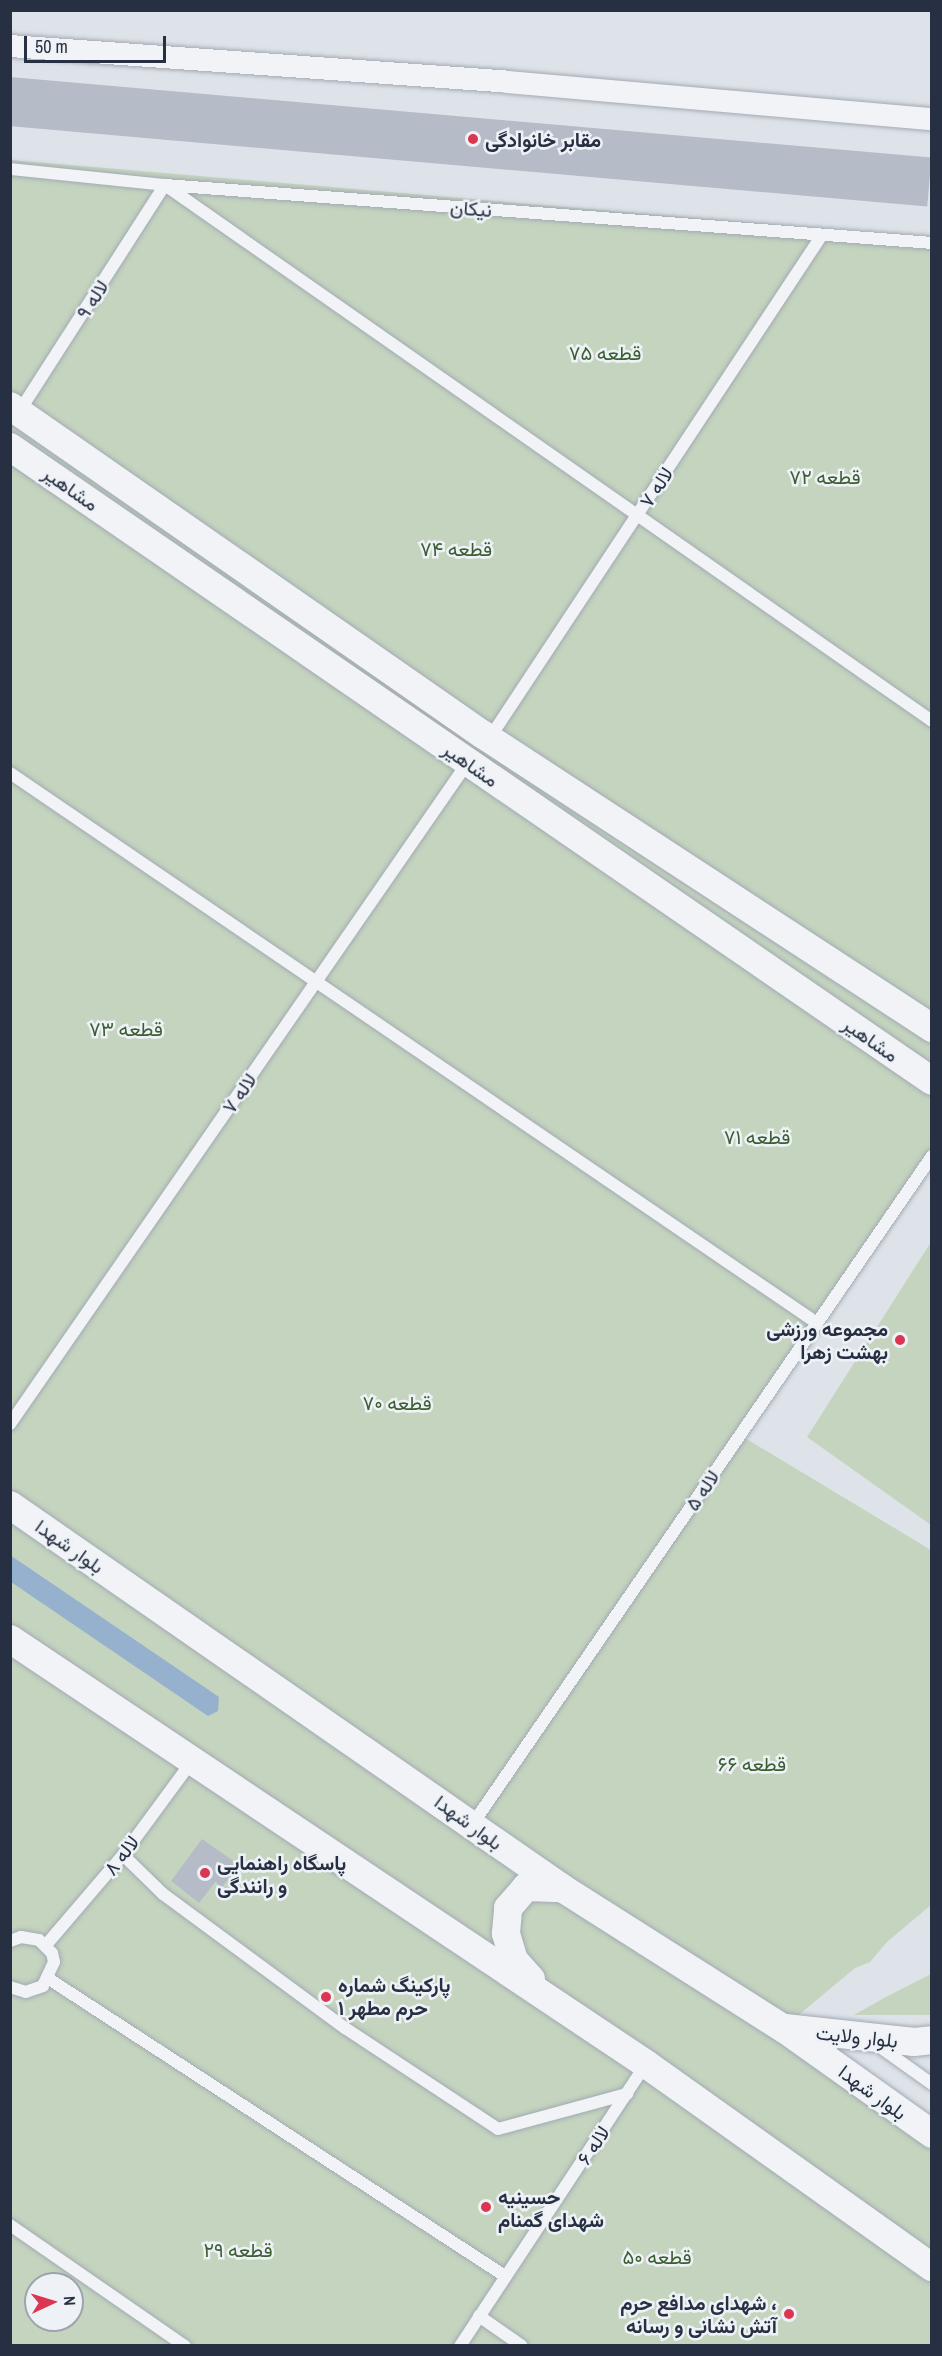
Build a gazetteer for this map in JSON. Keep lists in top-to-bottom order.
{
  "streets": {
    "street": ["مشاهیر", "بلوار شهدا", "بلوار ولایت"],
    "lane": [
      "نیکان",
      "لاله ۹",
      "لاله ۷",
      "لاله ۵",
      "لاله ۸",
      "لاله ۶"
    ]
  },
  "crossings": [
    ["نیکان", "لاله ۹"],
    ["نیکان", "لاله ۷"],
    ["لاله ۹", "مشاهیر"],
    ["لاله ۷", "مشاهیر"],
    ["لاله ۵", "بلوار شهدا"],
    ["بلوار شهدا", "بلوار ولایت"]
  ],
  "parks": [
    "قطعه ۷۵",
    "قطعه ۷۲",
    "قطعه ۷۴",
    "قطعه ۷۳",
    "قطعه ۷۱",
    "قطعه ۷۰",
    "قطعه ۶۶",
    "قطعه ۲۹",
    "قطعه ۵۰"
  ],
  "places": [
    "مقابر خانوادگی",
    "مجموعه ورزشی بهشت زهرا",
    "پاسگاه راهنمایی و رانندگی",
    "پارکینگ شماره ۱ حرم مطهر",
    "حسینیه شهدای گمنام",
    "شهدای مدافع حرم ، آتش نشانی و رسانه"
  ],
  "scale_bar": "50 m",
  "north": "right"
}
